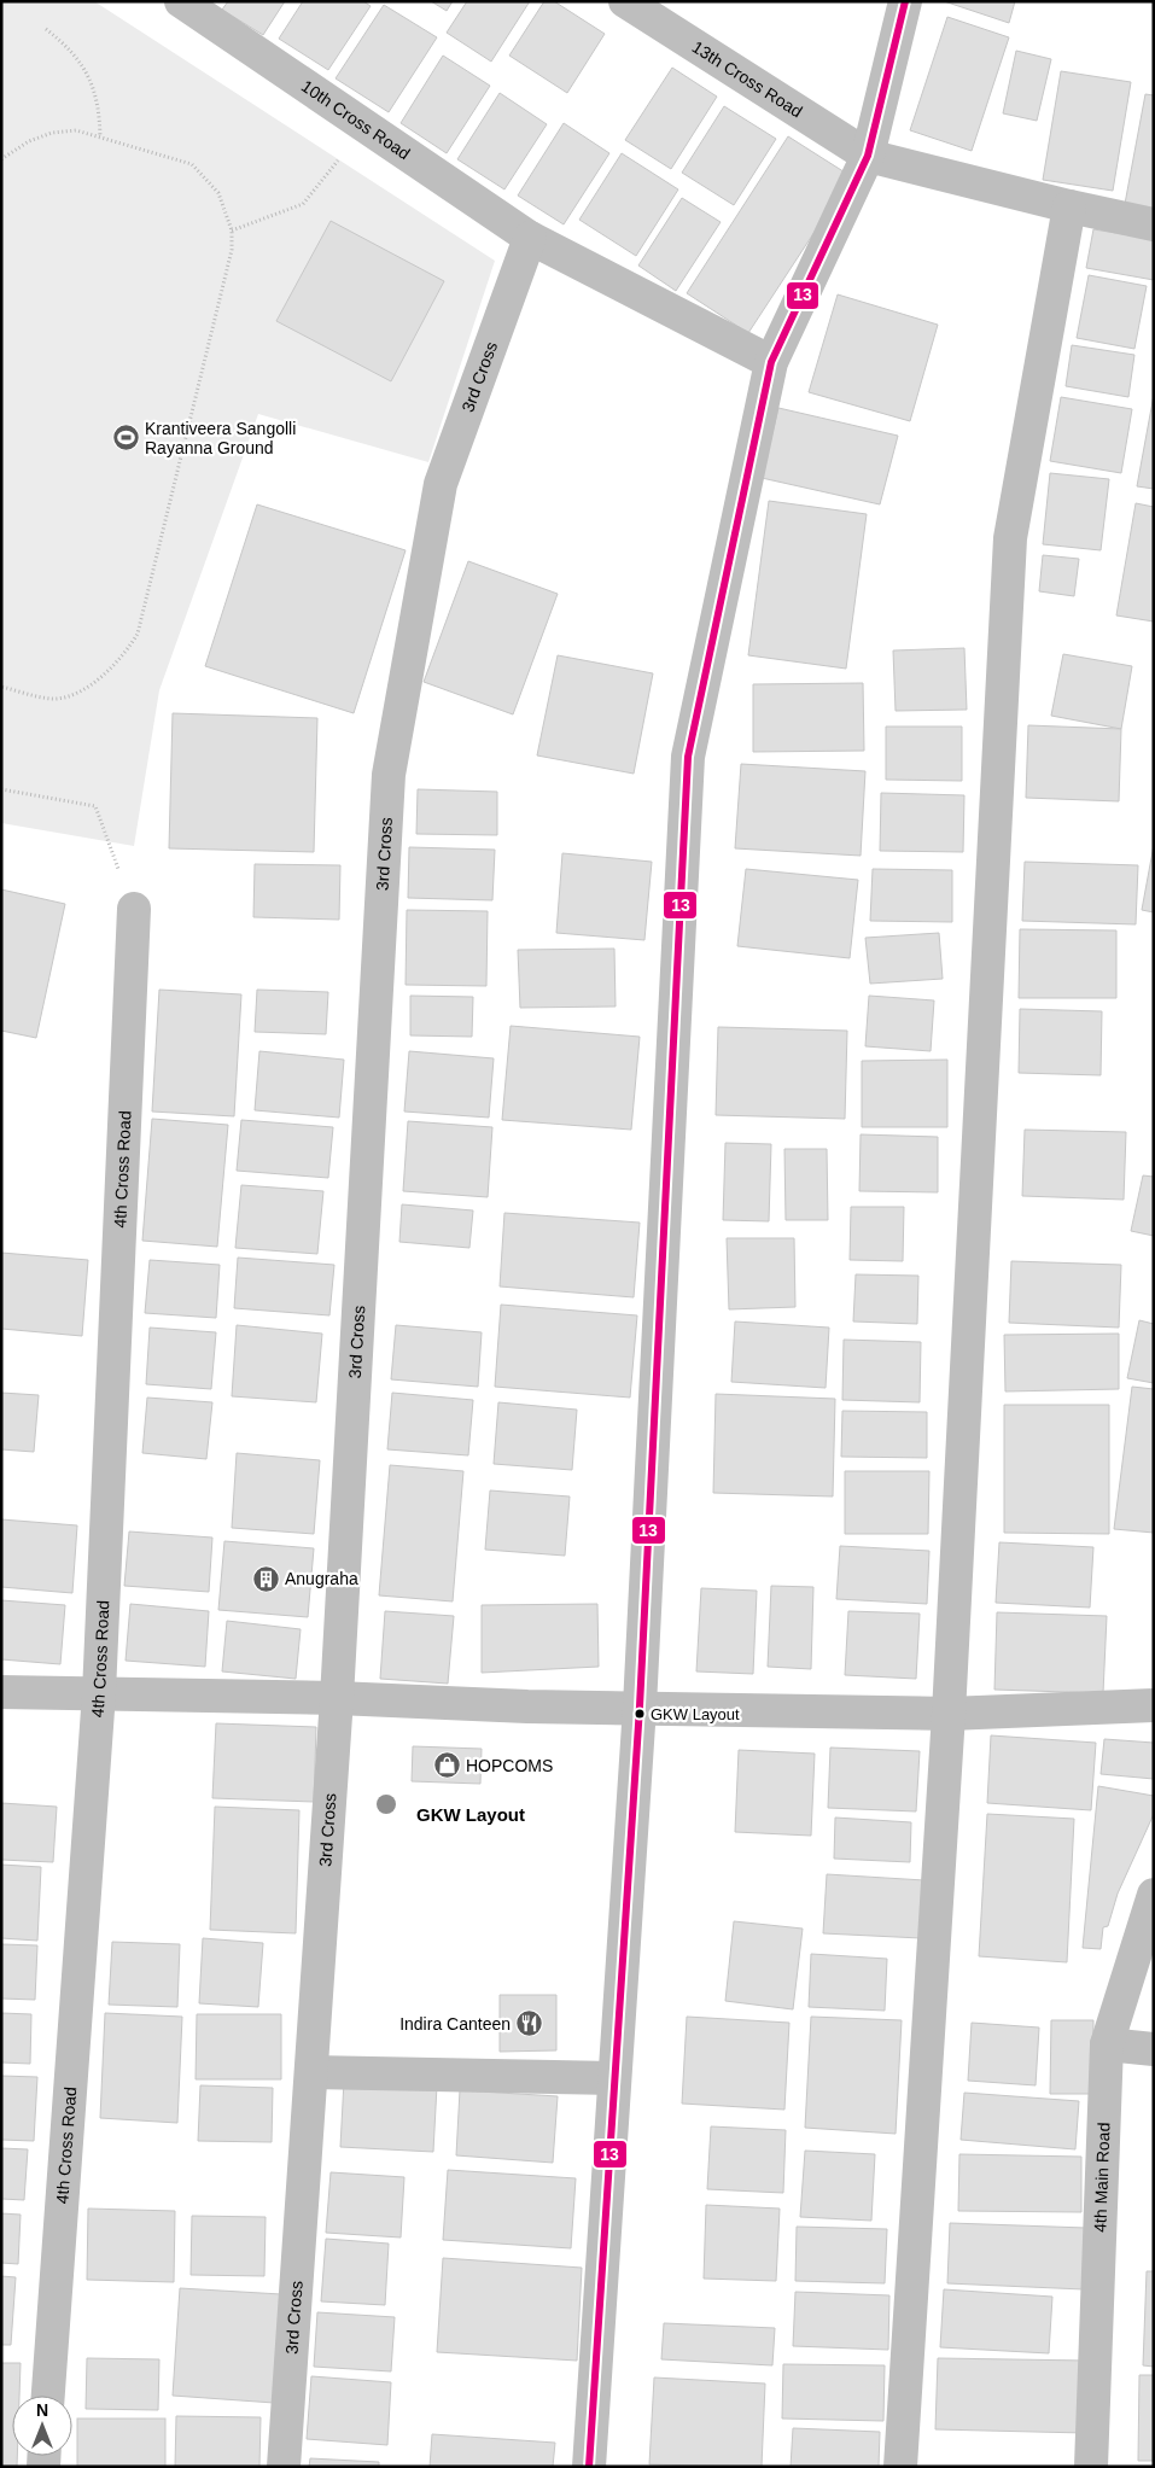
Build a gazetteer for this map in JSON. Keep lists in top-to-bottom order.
{
  "streets": {
    "street": [
      "13th Cross Road",
      "10th Cross Road",
      "3rd Cross",
      "4th Cross Road",
      "4th Main Road"
    ]
  },
  "crossings": [
    ["10th Cross Road", "3rd Cross"]
  ],
  "districts": ["GKW Layout"],
  "places": {
    "sports": ["Krantiveera Sangolli Rayanna Ground"],
    "building": ["Anugraha"],
    "other": ["GKW Layout"],
    "shop": ["HOPCOMS"],
    "restaurant": ["Indira Canteen"]
  },
  "lines": ["transit line 13"],
  "north": "top"
}
